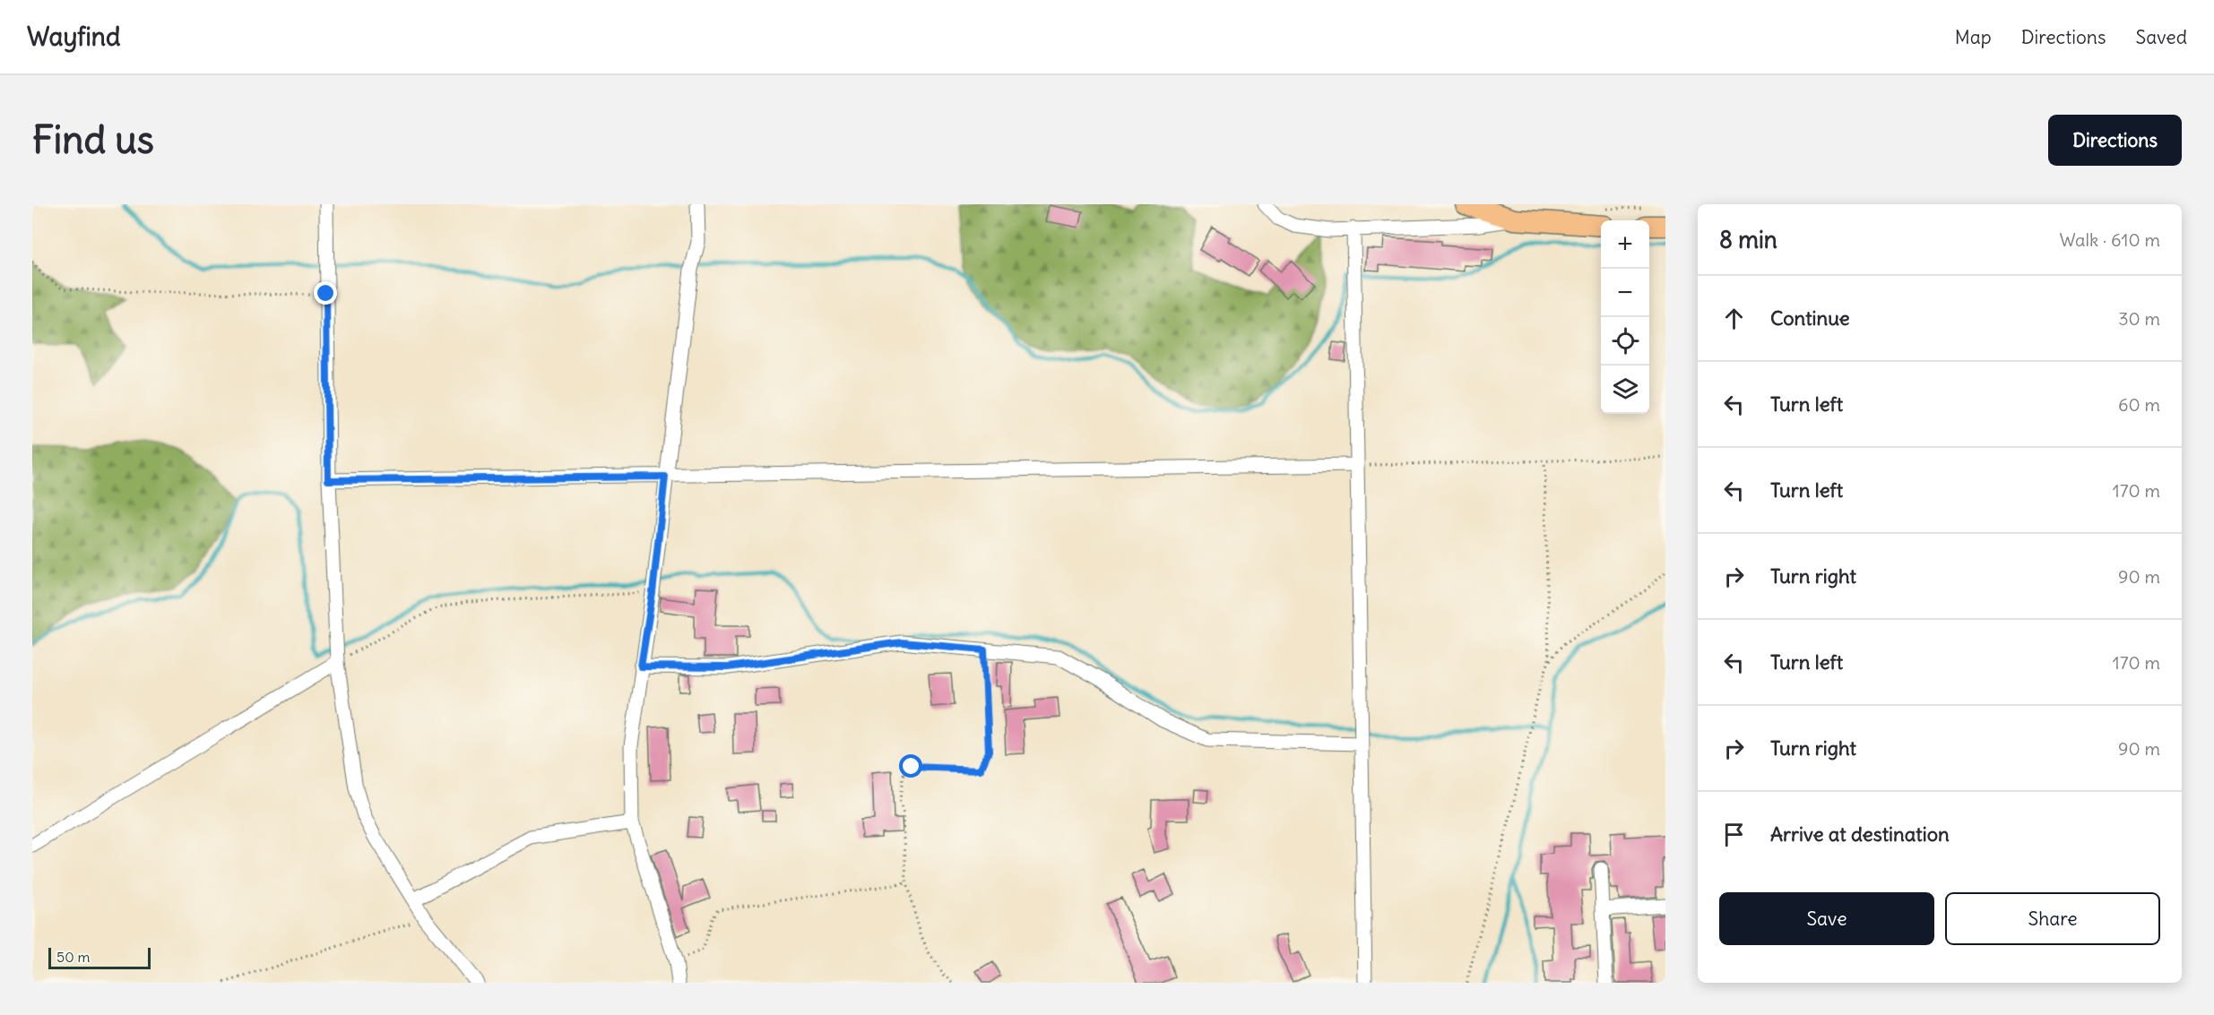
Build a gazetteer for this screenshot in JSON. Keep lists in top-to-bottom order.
{
  "scale_bar": "50 m",
  "page": {
    "header": "Wayfind",
    "nav": ["Map", "Directions", "Saved"],
    "buttons": [
      "Directions",
      ["Save", "Share"]
    ],
    "title": "Find us",
    "heading": ["8 min", "Walk · 610 m"],
    "map_buttons": ["+", "−"],
    "list": [
      ["Continue", "30 m"],
      ["Turn left", "60 m"],
      ["Turn left", "170 m"],
      ["Turn right", "90 m"],
      ["Turn left", "170 m"],
      ["Turn right", "90 m"],
      "Arrive at destination"
    ],
    "scale": "50 m"
  }
}
